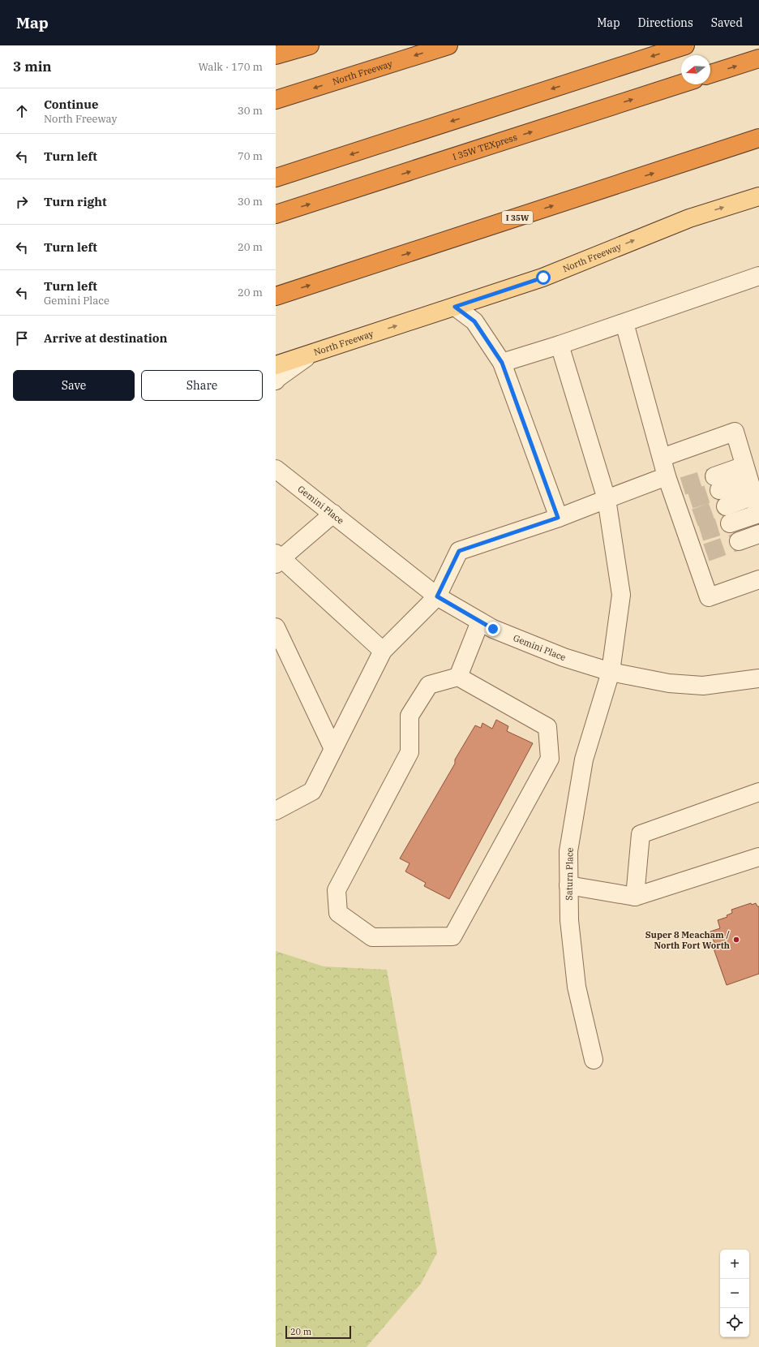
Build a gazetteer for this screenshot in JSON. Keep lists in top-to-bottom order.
{
  "streets": {
    "highway": ["North Freeway", "I 35W TEXpress", "I 35W"],
    "street": ["Gemini Place", "Saturn Place"]
  },
  "crossings": [
    ["Gemini Place", "Saturn Place"]
  ],
  "places": ["Super 8 Meacham / North Fort Worth"],
  "scale_bar": "20 m",
  "north": "left",
  "page": {
    "header": "Map",
    "nav": ["Map", "Directions", "Saved"],
    "heading": ["3 min", "Walk · 170 m"],
    "list": [
      ["Continue", "North Freeway", "30 m"],
      ["Turn left", "70 m"],
      ["Turn right", "30 m"],
      ["Turn left", "20 m"],
      ["Turn left", "Gemini Place", "20 m"],
      "Arrive at destination"
    ],
    "buttons": ["Save", "Share"],
    "map_buttons": ["+", "−"],
    "scale": "20 m"
  }
}
